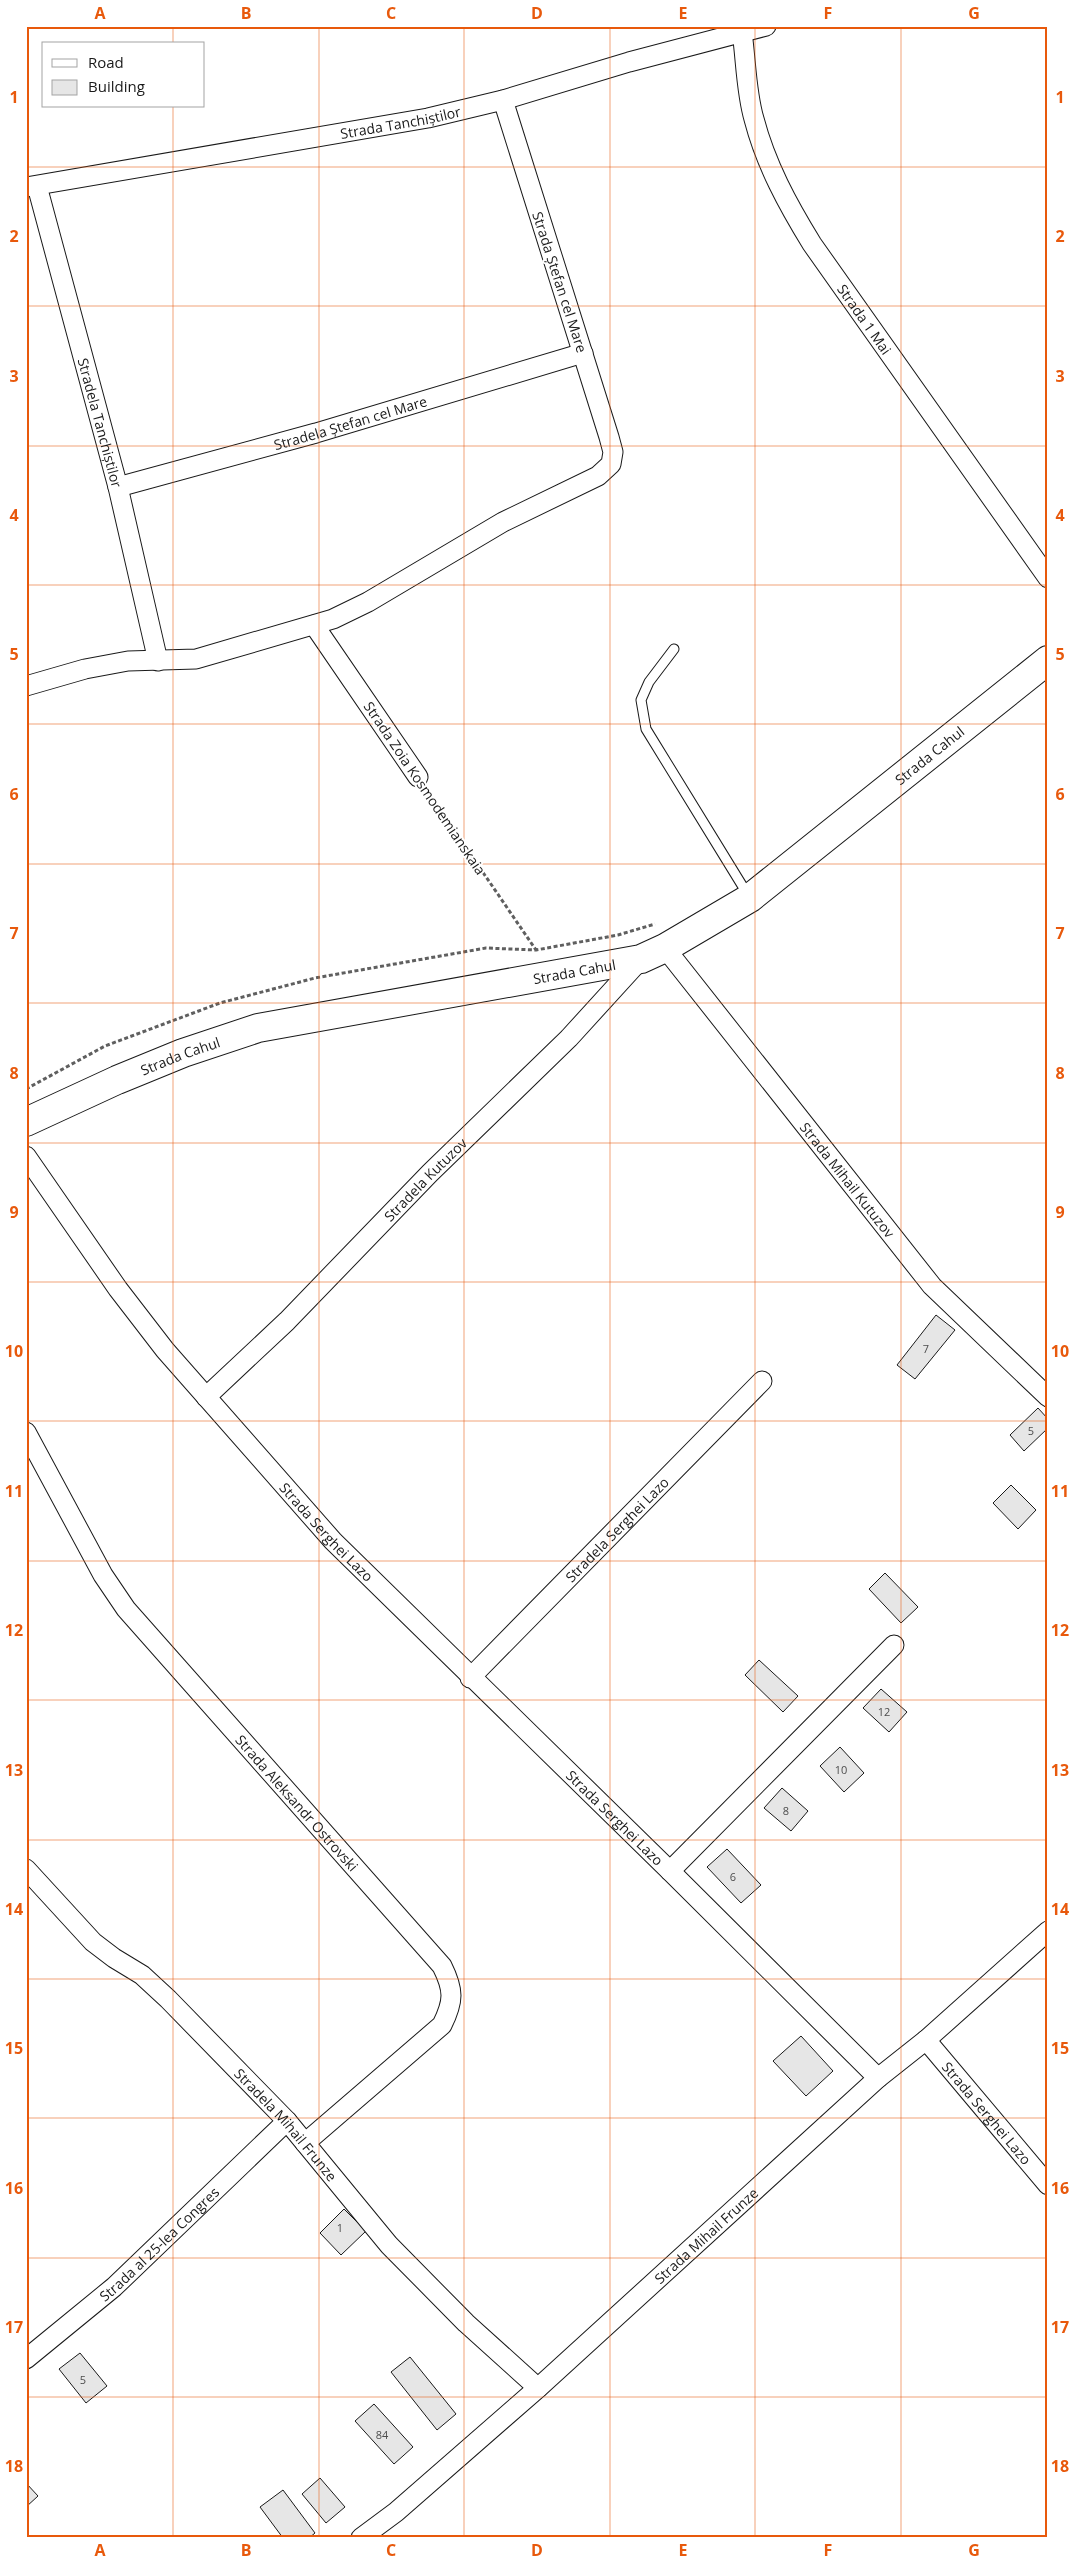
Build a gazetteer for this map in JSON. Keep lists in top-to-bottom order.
{
  "streets": {
    "main road": ["Strada Cahul"],
    "street": [
      "Strada Tanchiștilor",
      "Strada Ștefan cel Mare",
      "Strada 1 Mai",
      "Stradela Tanchiștilor",
      "Stradela Ștefan cel Mare",
      "Strada Zoia Kosmodemianskaia",
      "Stradela Kutuzov",
      "Strada Mihail Kutuzov",
      "Stradela Serghei Lazo",
      "Strada Serghei Lazo",
      "Strada Aleksandr Ostrovski",
      "Stradela Mihail Frunze",
      "Strada Mihail Frunze",
      "Strada al 25-lea Congres"
    ]
  },
  "crossings": [
    ["Strada Tanchiștilor", "Strada Ștefan cel Mare"],
    ["Strada Tanchiștilor", "Strada 1 Mai"],
    ["Strada Tanchiștilor", "Stradela Tanchiștilor"],
    ["Strada Ștefan cel Mare", "Stradela Ștefan cel Mare"],
    ["Strada Ștefan cel Mare", "Strada Zoia Kosmodemianskaia"],
    ["Stradela Tanchiștilor", "Stradela Ștefan cel Mare"],
    ["Strada Cahul", "Stradela Kutuzov"],
    ["Strada Cahul", "Strada Mihail Kutuzov"],
    ["Stradela Kutuzov", "Strada Mihail Kutuzov"],
    ["Stradela Kutuzov", "Strada Serghei Lazo"],
    ["Stradela Serghei Lazo", "Strada Serghei Lazo"],
    ["Strada Serghei Lazo", "Strada Mihail Frunze"],
    ["Strada Aleksandr Ostrovski", "Stradela Mihail Frunze"],
    ["Stradela Mihail Frunze", "Strada Mihail Frunze"],
    ["Stradela Mihail Frunze", "Strada al 25-lea Congres"]
  ],
  "house_numbers": [
    "7",
    "5",
    "12",
    "10",
    "8",
    "6",
    "1",
    "5",
    "84"
  ],
  "legend": ["Road", "Building"],
  "grid": {
    "columns": [
      "A",
      "B",
      "C",
      "D",
      "E",
      "F",
      "G"
    ],
    "rows": [
      "1",
      "2",
      "3",
      "4",
      "5",
      "6",
      "7",
      "8",
      "9",
      "10",
      "11",
      "12",
      "13",
      "14",
      "15",
      "16",
      "17",
      "18"
    ]
  }
}
